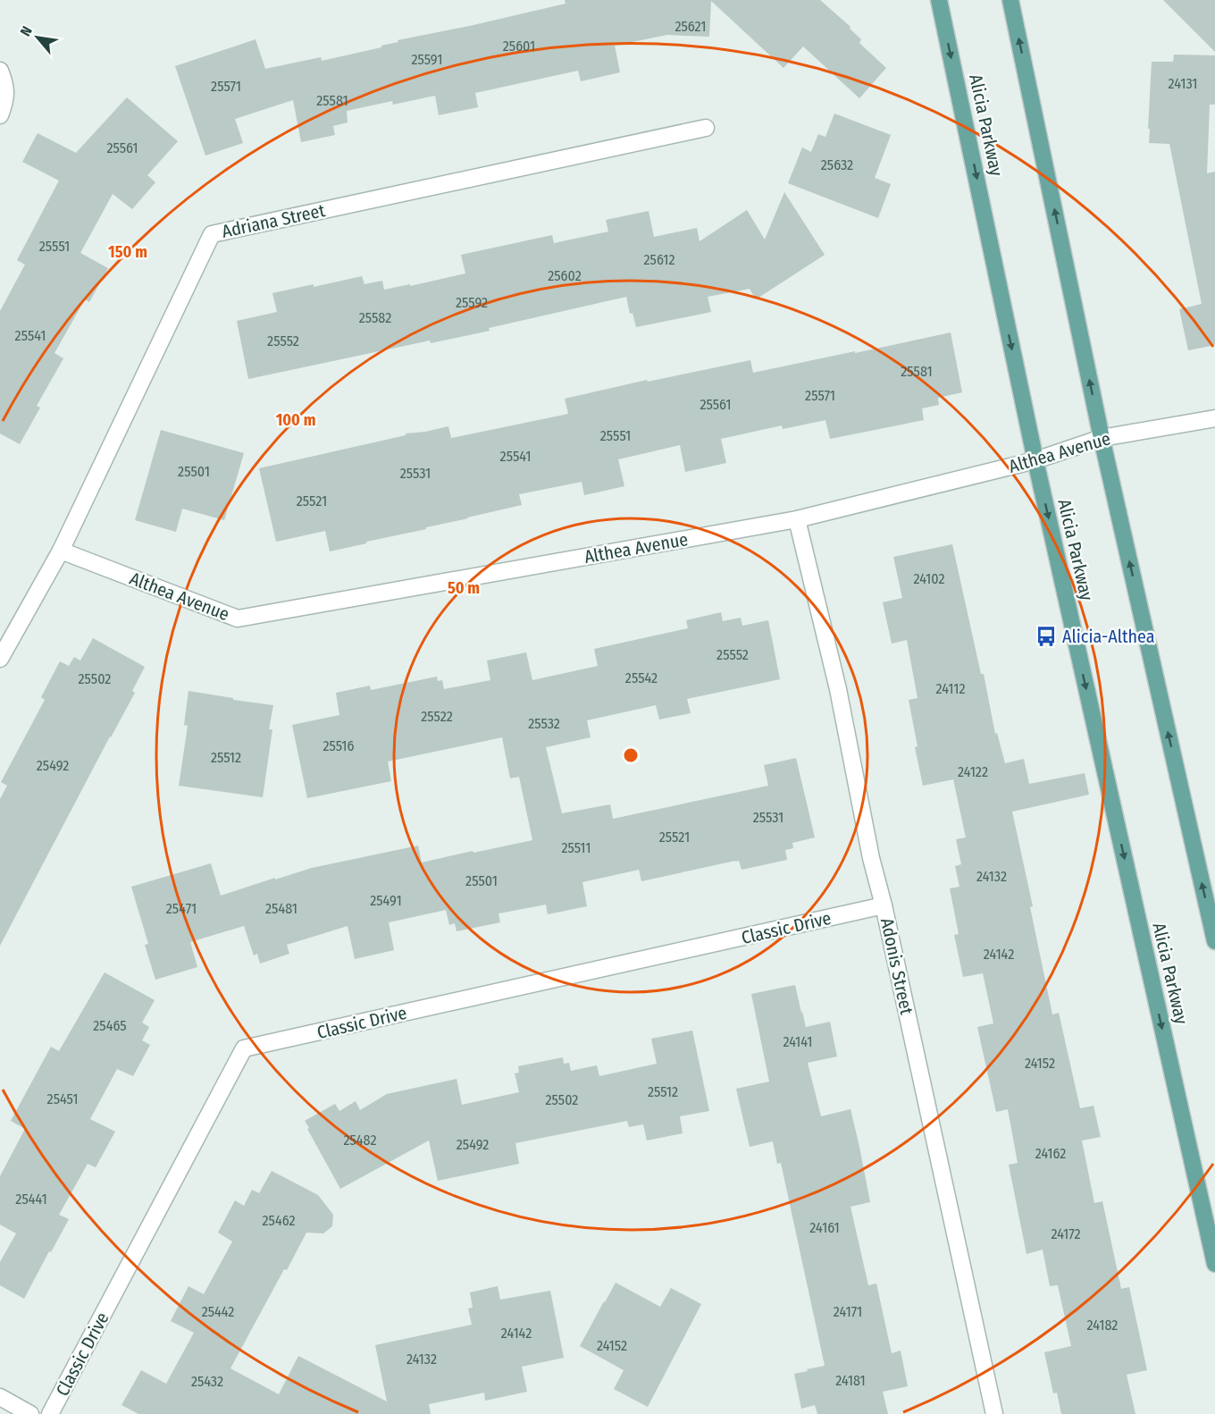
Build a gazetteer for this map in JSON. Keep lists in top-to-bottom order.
{
  "streets": {
    "main road": ["Alicia Parkway"],
    "street": [
      "Adriana Street",
      "Althea Avenue",
      "Classic Drive",
      "Adonis Street"
    ]
  },
  "crossings": [
    ["Alicia Parkway", "Althea Avenue"],
    ["Adriana Street", "Althea Avenue"],
    ["Althea Avenue", "Adonis Street"],
    ["Classic Drive", "Adonis Street"]
  ],
  "places": {
    "bus stop": ["Alicia-Althea"]
  },
  "house_numbers": [
    "25621",
    "25601",
    "25591",
    "24131",
    "25571",
    "25581",
    "25561",
    "25632",
    "25551",
    "25612",
    "25602",
    "25592",
    "25582",
    "25541",
    "25552",
    "25581",
    "25571",
    "25561",
    "25551",
    "25541",
    "25501",
    "25531",
    "25521",
    "24102",
    "25552",
    "25542",
    "25502",
    "24112",
    "25522",
    "25532",
    "25516",
    "25512",
    "25492",
    "24122",
    "25531",
    "25521",
    "25511",
    "24132",
    "25501",
    "25491",
    "25471",
    "25481",
    "24142",
    "25465",
    "24141",
    "24152",
    "25512",
    "25451",
    "25502",
    "25482",
    "25492",
    "24162",
    "25441",
    "25462",
    "24161",
    "24172",
    "25442",
    "24171",
    "24182",
    "24142",
    "24152",
    "24132",
    "24181",
    "25432"
  ],
  "north": "top left",
  "rings": ["150 m", "100 m", "50 m"]
}
